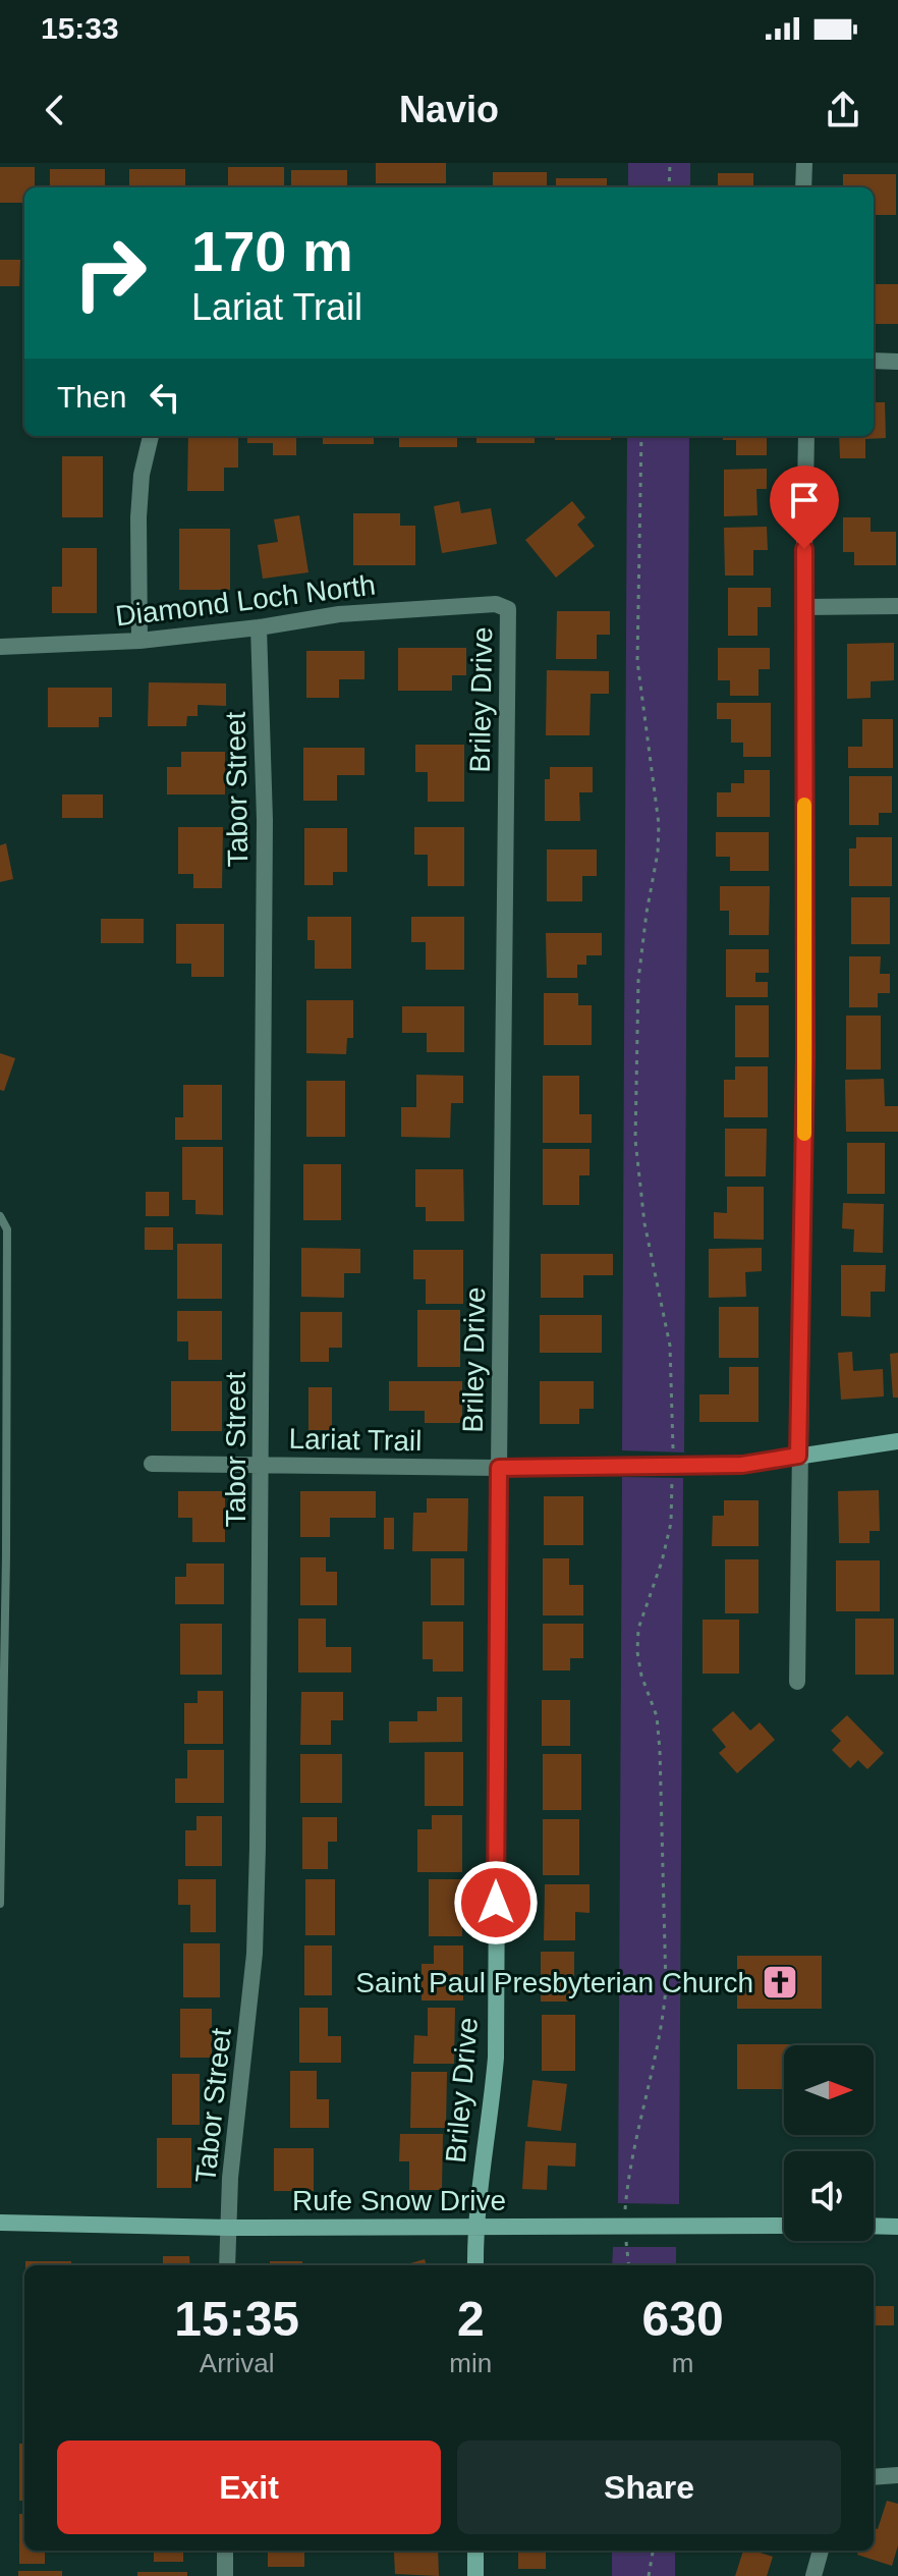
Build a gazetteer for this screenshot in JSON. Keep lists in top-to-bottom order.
{
  "streets": {
    "street": [
      "Diamond Loch North",
      "Briley Drive",
      "Tabor Street",
      "Lariat Trail",
      "Rufe Snow Drive"
    ]
  },
  "crossings": [
    ["Diamond Loch North", "Briley Drive"],
    ["Diamond Loch North", "Tabor Street"],
    ["Briley Drive", "Lariat Trail"],
    ["Briley Drive", "Rufe Snow Drive"],
    ["Tabor Street", "Lariat Trail"],
    ["Tabor Street", "Rufe Snow Drive"]
  ],
  "places": {
    "church": ["Saint Paul Presbyterian Church"]
  },
  "north": "right",
  "page": {
    "status": "15:33",
    "header": "Navio",
    "turn": ["170 m", "Lariat Trail"],
    "then": "Then",
    "eta": [
      "15:35",
      "Arrival",
      "2",
      "min",
      "630",
      "m"
    ],
    "buttons": ["Exit", "Share"]
  }
}
